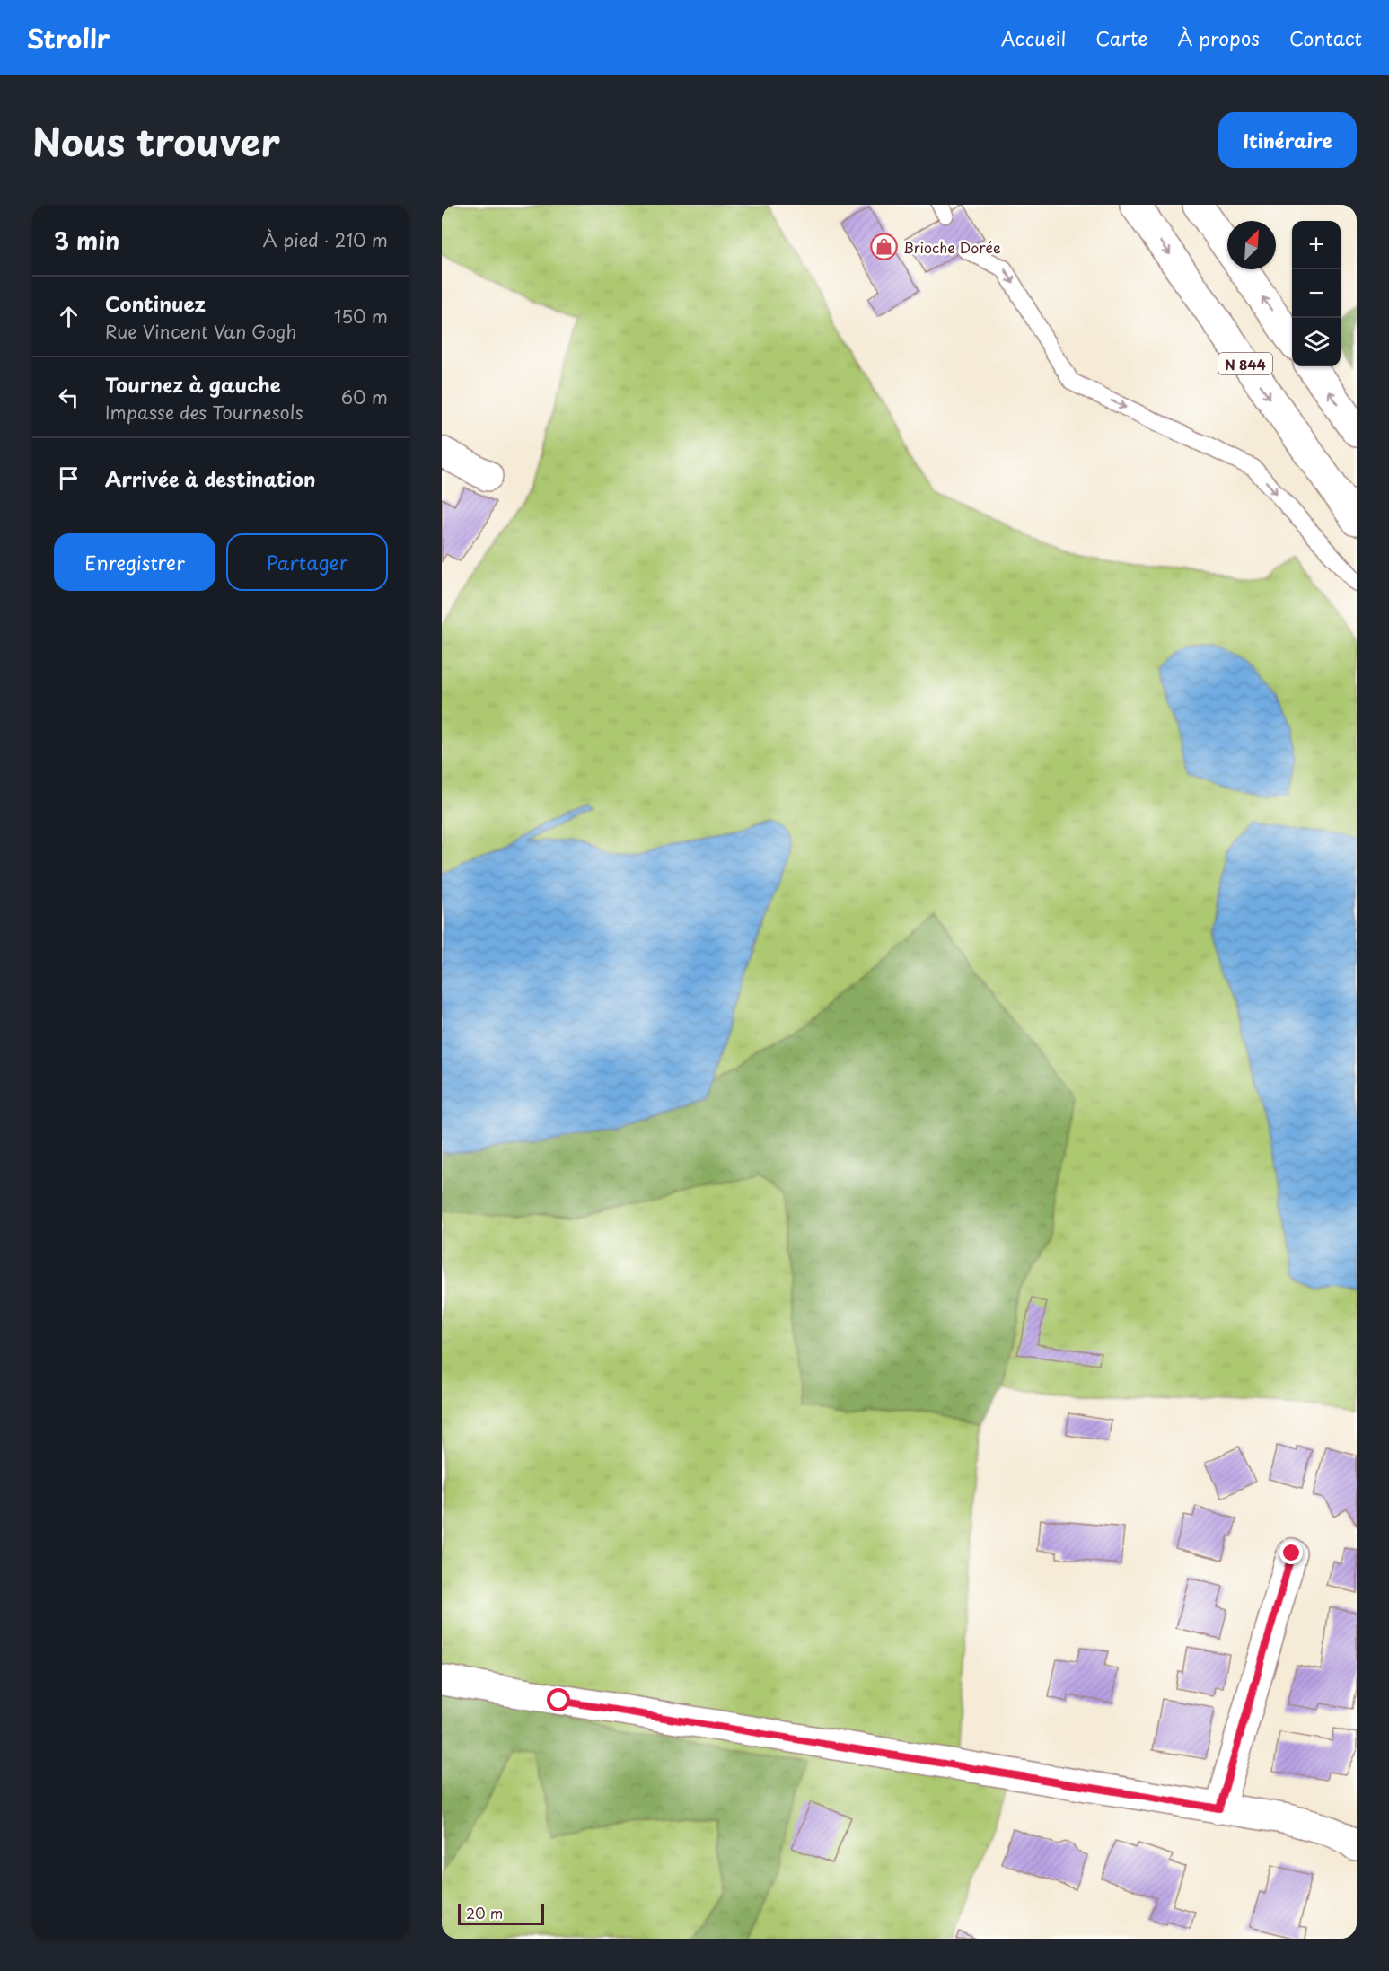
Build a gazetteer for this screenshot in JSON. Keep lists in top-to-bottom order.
{
  "streets": {
    "main road": ["N 844"]
  },
  "places": {
    "shop": ["Brioche Dorée"]
  },
  "scale_bar": "20 m",
  "north": "top right",
  "page": {
    "header": "Strollr",
    "nav": [
      "Accueil",
      "Carte",
      "À propos",
      "Contact"
    ],
    "title": "Nous trouver",
    "buttons": [
      "Itinéraire",
      ["Enregistrer", "Partager"]
    ],
    "heading": ["3 min", "À pied · 210 m"],
    "map_buttons": ["+", "−"],
    "list": [
      ["Continuez", "Rue Vincent Van Gogh", "150 m"],
      ["Tournez à gauche", "Impasse des Tournesols", "60 m"],
      "Arrivée à destination"
    ],
    "scale": "20 m"
  }
}
